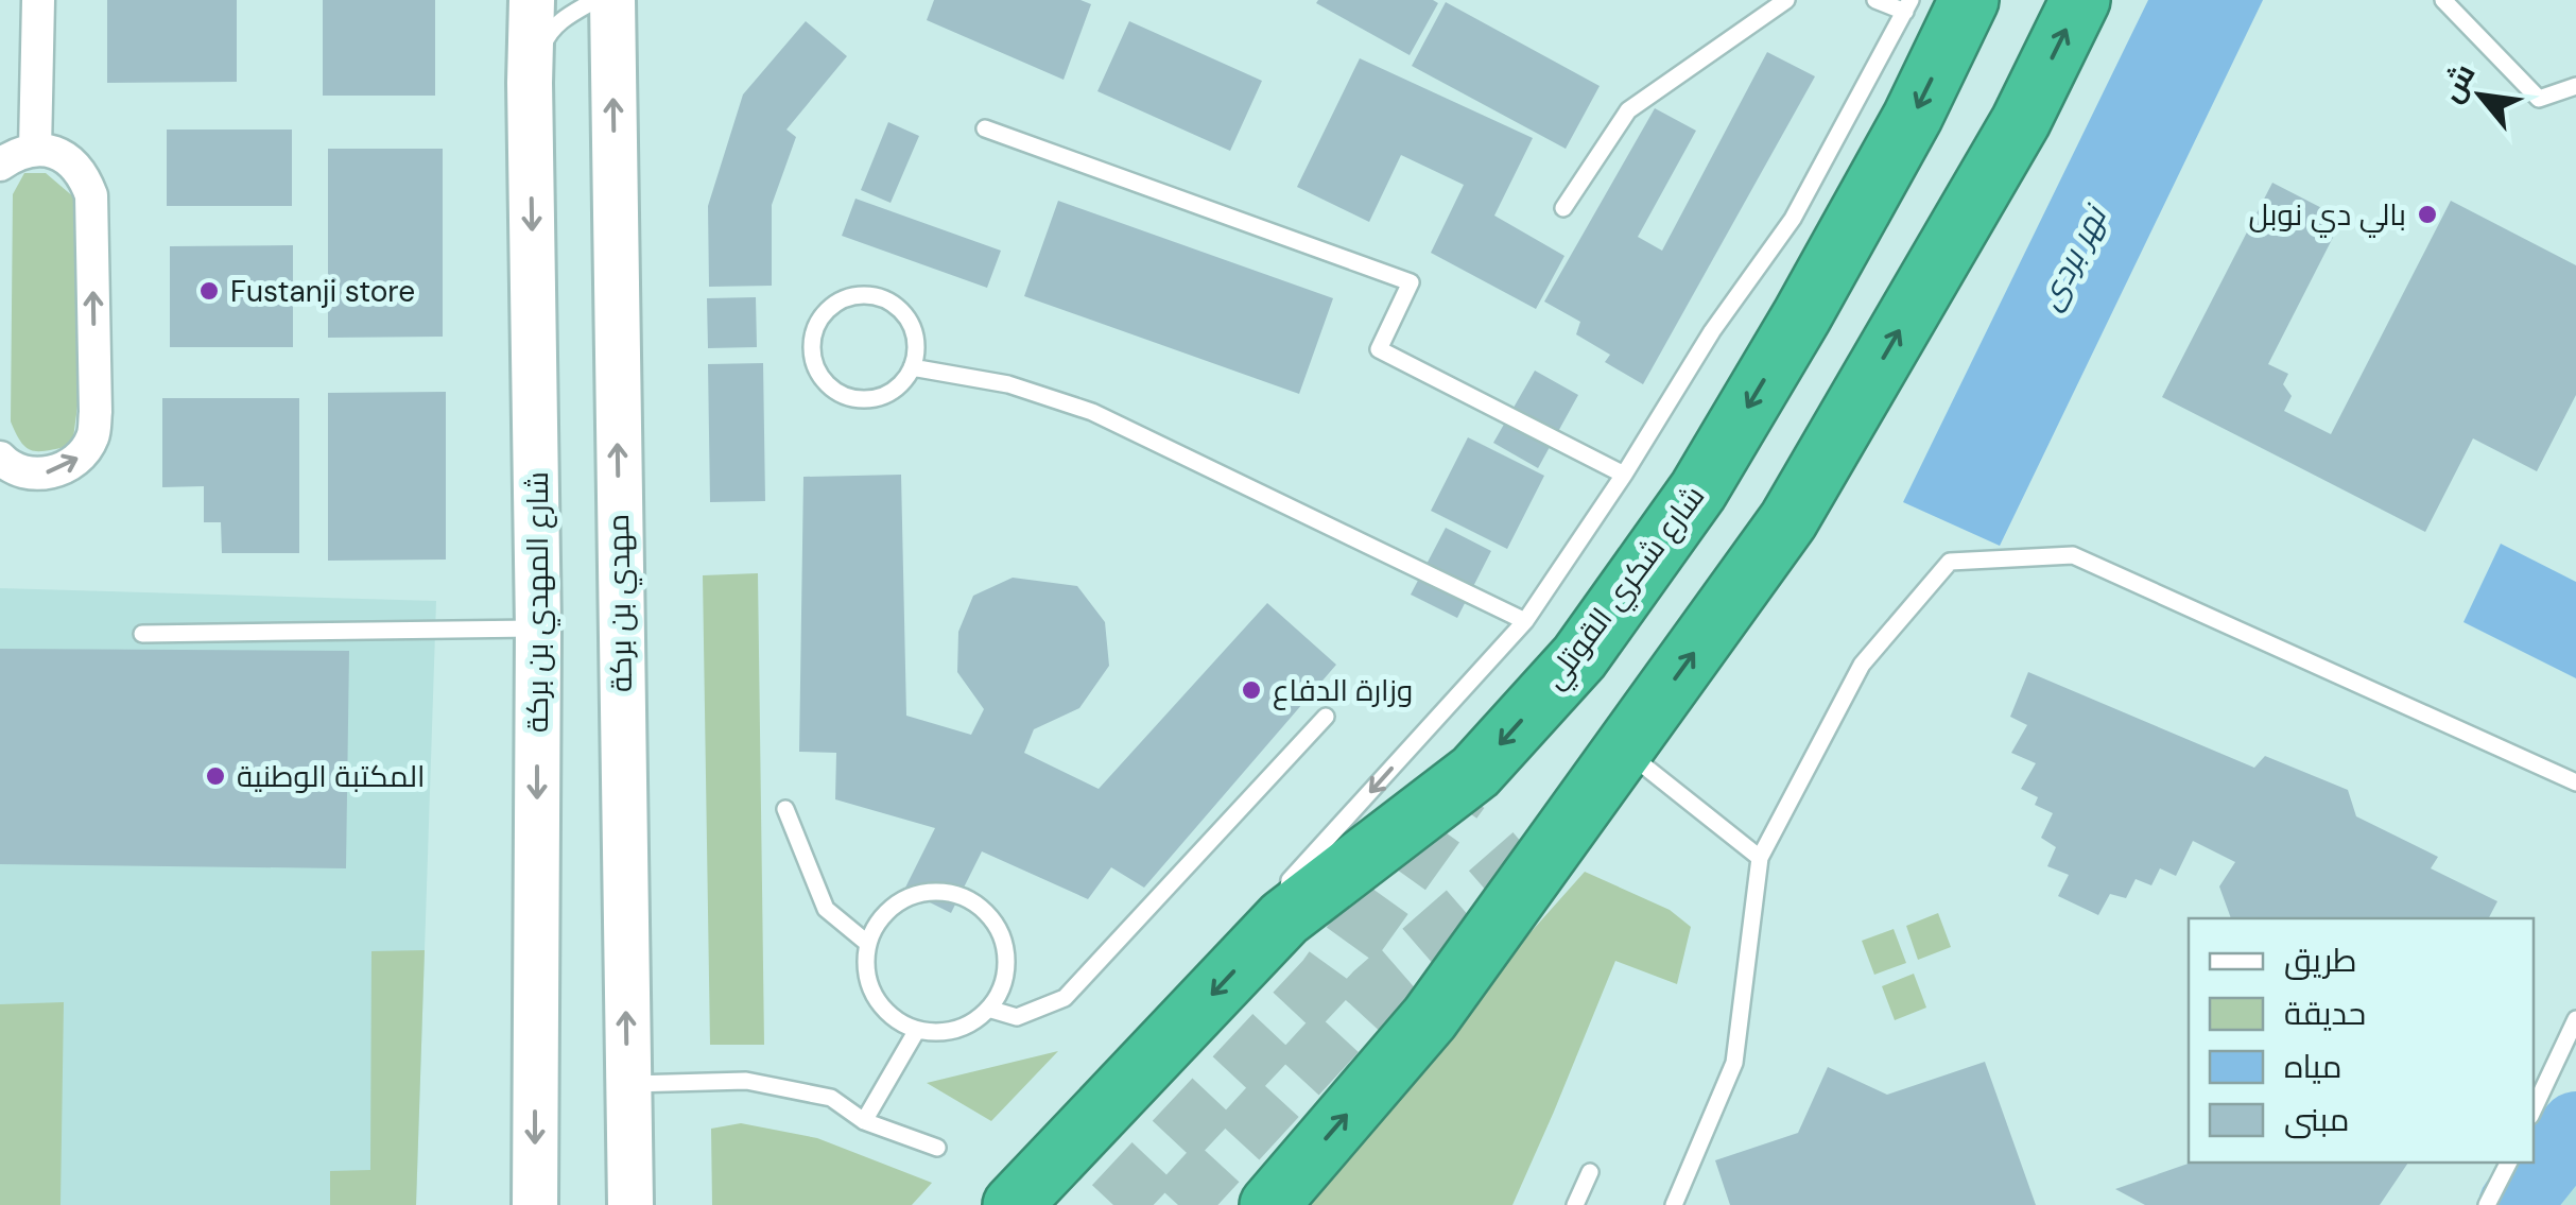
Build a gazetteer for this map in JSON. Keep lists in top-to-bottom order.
{
  "streets": {
    "highway": ["شارع شكري القوتلي"],
    "main road": ["شارع المهدي بن بركة", "مهدي بن بركة"]
  },
  "one_way": ["شارع المهدي بن بركة", "مهدي بن بركة"],
  "water": ["نهر بردى"],
  "places": [
    "بالي دي نوبل",
    "Fustanji store",
    "وزارة الدفاع",
    "المكتبة الوطنية"
  ],
  "legend": [
    "طريق",
    "حديقة",
    "مياه",
    "مبنى"
  ],
  "north": "top left"
}
